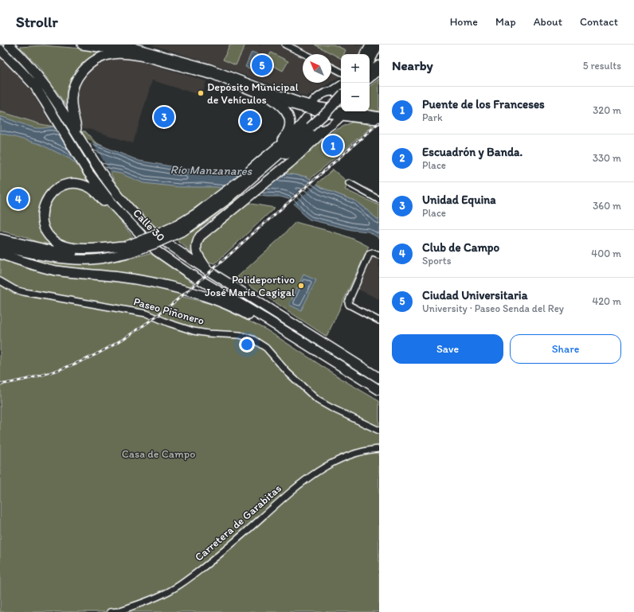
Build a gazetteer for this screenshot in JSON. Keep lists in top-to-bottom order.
{
  "streets": {
    "highway": ["Calle 30"],
    "street": ["Paseo Piñonero", "Carretera de Garabitas"]
  },
  "water": ["Río Manzanares"],
  "parks": ["Casa de Campo"],
  "places": ["Depósito Municipal de Vehículos", "Polideportivo José María Cagigal"],
  "north": "top left",
  "page": {
    "header": "Strollr",
    "nav": [
      "Home",
      "Map",
      "About",
      "Contact"
    ],
    "heading": ["Nearby", "5 results"],
    "pins": [
      "5",
      "3",
      "2",
      "1",
      "4"
    ],
    "map_buttons": ["+", "−"],
    "list": [
      {
        "mark": "1",
        "name": "Puente de los Franceses",
        "note": "Park",
        "value": "320 m"
      },
      {
        "mark": "2",
        "name": "Escuadrón y Banda.",
        "note": "Place",
        "value": "330 m"
      },
      {
        "mark": "3",
        "name": "Unidad Equina",
        "note": "Place",
        "value": "360 m"
      },
      {
        "mark": "4",
        "name": "Club de Campo",
        "note": "Sports",
        "value": "400 m"
      },
      {
        "mark": "5",
        "name": "Ciudad Universitaria",
        "note": "University · Paseo Senda del Rey",
        "value": "420 m"
      }
    ],
    "buttons": ["Save", "Share"]
  }
}
